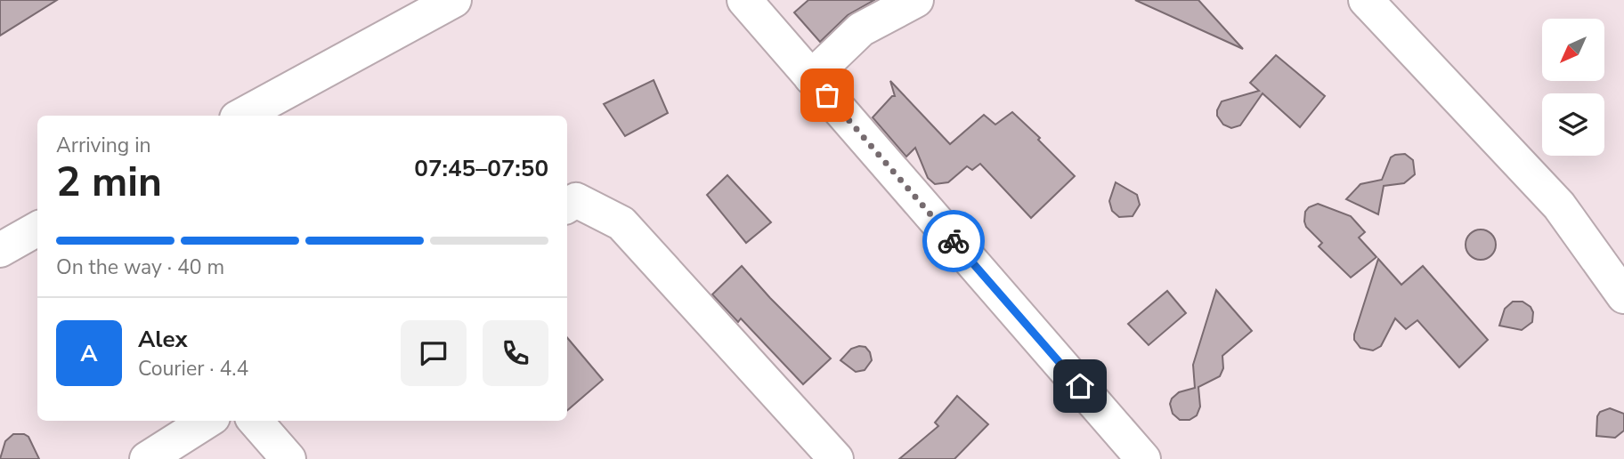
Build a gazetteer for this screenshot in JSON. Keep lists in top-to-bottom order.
{
  "north": "bottom left",
  "page": {
    "heading": ["2 min", "Arriving in", "07:45–07:50"],
    "panel": ["Alex", "Courier · 4.4"],
    "bar": "On the way · 40 m",
    "round": "A"
  }
}
